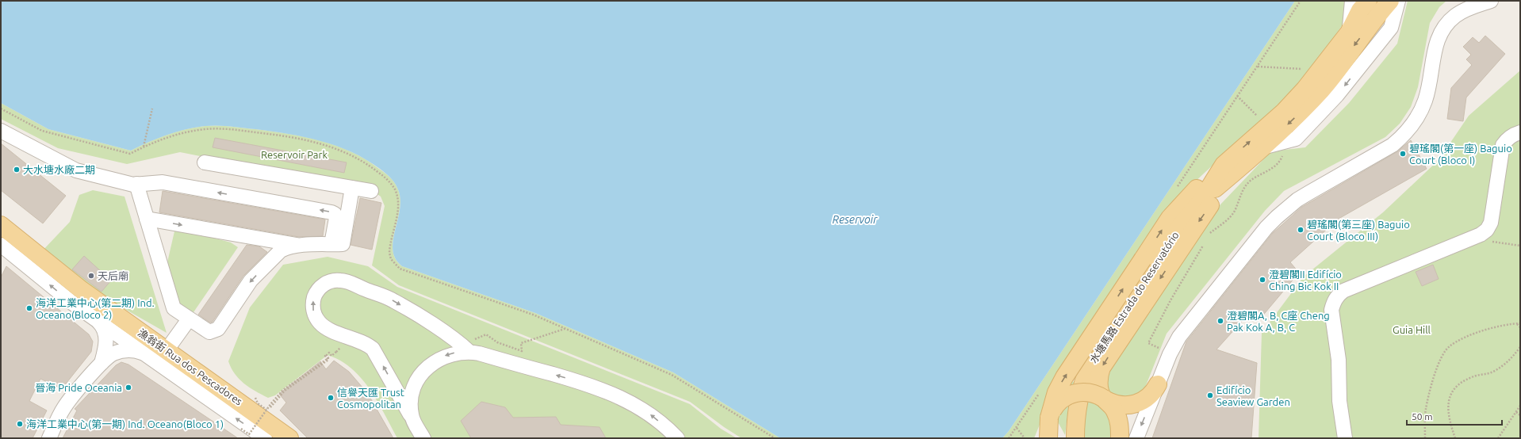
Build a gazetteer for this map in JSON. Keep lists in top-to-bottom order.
{
  "streets": {
    "main road": ["水塘馬路 Estrada do Reservatório", "漁翁街 Rua dos Pescadores"]
  },
  "water": ["Reservoir"],
  "parks": ["Reservoir Park", "Guia Hill"],
  "places": [
    "碧瑤閣(第一座) Baguio Court (Bloco I)",
    "大水塘水廠二期",
    "碧瑤閣(第三座) Baguio Court (Bloco III)",
    "天后廟",
    "澄碧閣II Edifício Ching Bic Kok II",
    "海洋工業中心(第二期) Ind. Oceano(Bloco 2)",
    "澄碧閣A, B, C座 Cheng Pak Kok A, B, C",
    "晉海 Pride Oceania",
    "Edifício Seaview Garden",
    "信譽天匯 Trust Cosmopolitan",
    "海洋工業中心(第一期) Ind. Oceano(Bloco 1)"
  ],
  "scale_bar": "50 m"
}
